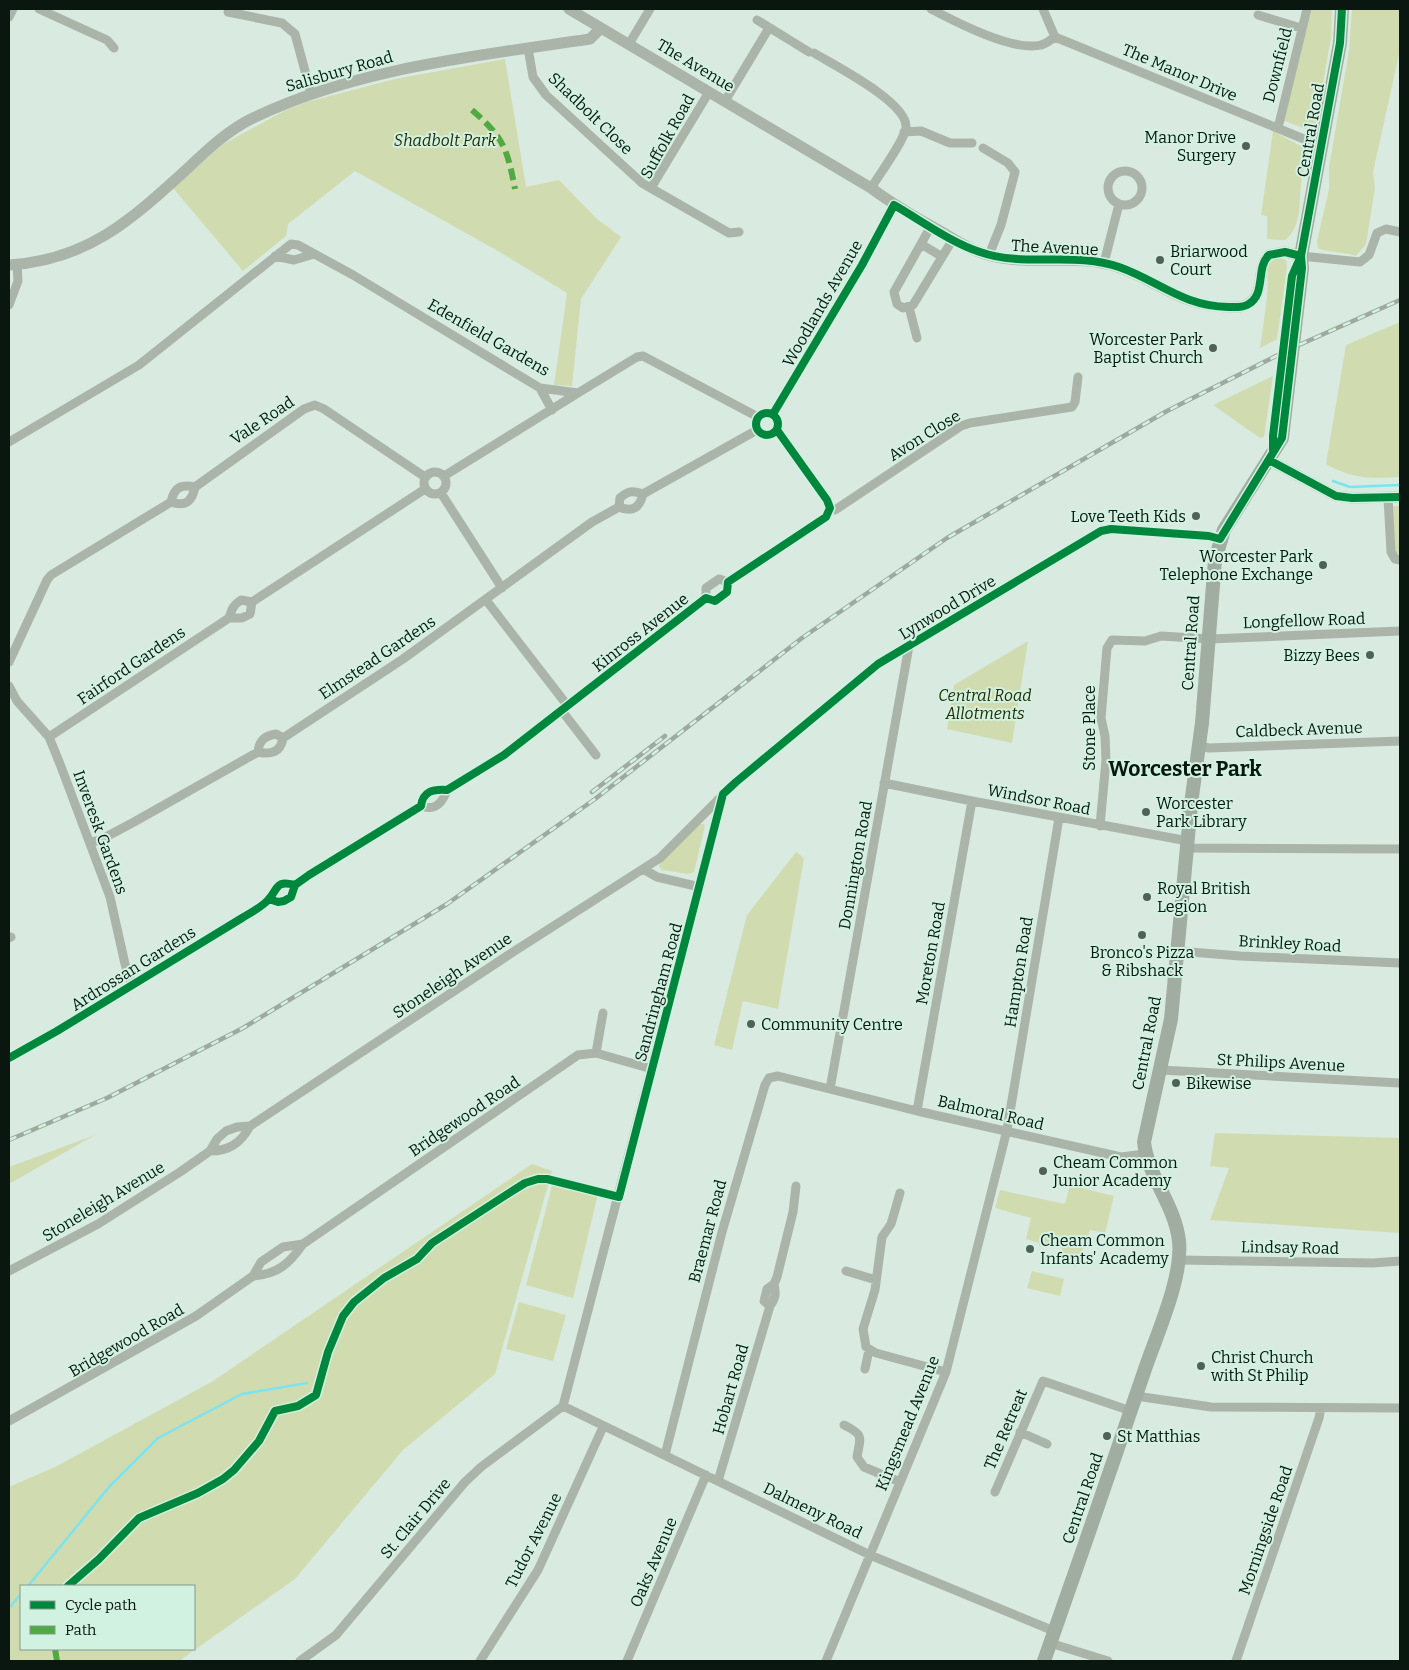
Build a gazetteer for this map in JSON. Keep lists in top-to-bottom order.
{
  "streets": {
    "main road": ["Central Road"],
    "street": [
      "The Avenue",
      "Downfield",
      "Salisbury Road",
      "The Manor Drive",
      "Shadbolt Close",
      "Suffolk Road",
      "Woodlands Avenue",
      "Edenfield Gardens",
      "Vale Road",
      "Avon Close",
      "Lynwood Drive",
      "Longfellow Road",
      "Kinross Avenue",
      "Elmstead Gardens",
      "Fairford Gardens",
      "Stone Place",
      "Caldbeck Avenue",
      "Windsor Road",
      "Inveresk Gardens",
      "Donnington Road",
      "Brinkley Road",
      "Moreton Road",
      "Ardrossan Gardens",
      "Hampton Road",
      "Stoneleigh Avenue",
      "Sandringham Road",
      "St Philips Avenue",
      "Balmoral Road",
      "Bridgewood Road",
      "Braemar Road",
      "Lindsay Road",
      "Hobart Road",
      "Kingsmead Avenue",
      "The Retreat",
      "Dalmeny Road",
      "St. Clair Drive",
      "Morningside Road",
      "Tudor Avenue",
      "Oaks Avenue"
    ]
  },
  "crossings": [
    ["The Avenue", "Salisbury Road"],
    ["The Avenue", "Central Road"],
    ["The Avenue", "Suffolk Road"],
    ["The Avenue", "Woodlands Avenue"],
    ["Downfield", "The Manor Drive"],
    ["Salisbury Road", "Shadbolt Close"],
    ["The Manor Drive", "Central Road"],
    ["Shadbolt Close", "Suffolk Road"],
    ["Central Road", "Lynwood Drive"],
    ["Central Road", "Longfellow Road"],
    ["Central Road", "Stone Place"],
    ["Central Road", "Caldbeck Avenue"],
    ["Central Road", "Windsor Road"],
    ["Central Road", "Brinkley Road"],
    ["Central Road", "St Philips Avenue"],
    ["Central Road", "Balmoral Road"],
    ["Central Road", "Lindsay Road"],
    ["Central Road", "The Retreat"],
    ["Central Road", "Dalmeny Road"],
    ["Vale Road", "Fairford Gardens"],
    ["Avon Close", "Kinross Avenue"],
    ["Lynwood Drive", "Donnington Road"],
    ["Lynwood Drive", "Stoneleigh Avenue"],
    ["Lynwood Drive", "Sandringham Road"],
    ["Longfellow Road", "Stone Place"],
    ["Kinross Avenue", "Ardrossan Gardens"],
    ["Elmstead Gardens", "Inveresk Gardens"],
    ["Fairford Gardens", "Inveresk Gardens"],
    ["Stone Place", "Windsor Road"],
    ["Windsor Road", "Donnington Road"],
    ["Windsor Road", "Moreton Road"],
    ["Windsor Road", "Hampton Road"],
    ["Inveresk Gardens", "Ardrossan Gardens"],
    ["Donnington Road", "Balmoral Road"],
    ["Donnington Road", "Braemar Road"],
    ["Moreton Road", "Balmoral Road"],
    ["Hampton Road", "Balmoral Road"],
    ["Hampton Road", "Kingsmead Avenue"],
    ["Sandringham Road", "Bridgewood Road"],
    ["Sandringham Road", "Dalmeny Road"],
    ["Sandringham Road", "St. Clair Drive"],
    ["Balmoral Road", "Braemar Road"],
    ["Balmoral Road", "Kingsmead Avenue"],
    ["Braemar Road", "Dalmeny Road"],
    ["Hobart Road", "Dalmeny Road"],
    ["Kingsmead Avenue", "Dalmeny Road"],
    ["Dalmeny Road", "St. Clair Drive"],
    ["Dalmeny Road", "Tudor Avenue"],
    ["Dalmeny Road", "Oaks Avenue"]
  ],
  "districts": ["Worcester Park"],
  "parks": ["Shadbolt Park", "Central Road Allotments"],
  "places": [
    "Manor Drive Surgery",
    "Briarwood Court",
    "Worcester Park Baptist Church",
    "Love Teeth Kids",
    "Worcester Park Telephone Exchange",
    "Bizzy Bees",
    "Worcester Park Library",
    "Royal British Legion",
    "Bronco's Pizza & Ribshack",
    "Community Centre",
    "Bikewise",
    "Cheam Common Junior Academy",
    "Cheam Common Infants' Academy",
    "Christ Church with St Philip",
    "St Matthias"
  ],
  "legend": ["Cycle path", "Path"]
}
